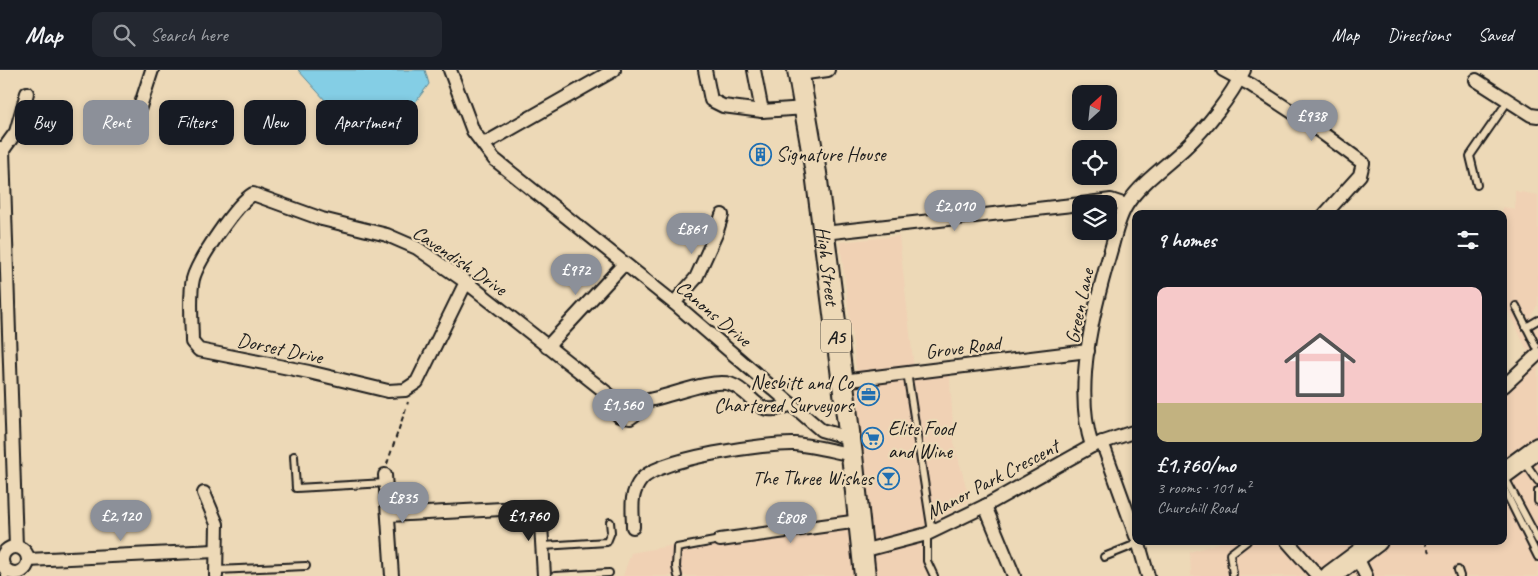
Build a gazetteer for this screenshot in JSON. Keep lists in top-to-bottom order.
{
  "streets": {
    "main road": ["High Street", "A5"],
    "street": [
      "Cavendish Drive",
      "Green Lane",
      "Canons Drive",
      "Grove Road",
      "Dorset Drive",
      "Manor Park Crescent"
    ]
  },
  "crossings": [
    ["Cavendish Drive", "Canons Drive"],
    ["Cavendish Drive", "Dorset Drive"],
    ["High Street", "Canons Drive"],
    ["High Street", "Grove Road"],
    ["High Street", "Manor Park Crescent"],
    ["Green Lane", "Grove Road"],
    ["Green Lane", "Manor Park Crescent"]
  ],
  "places": {
    "building": ["Signature House"],
    "office": ["Nesbitt and Co Chartered Surveyors"],
    "supermarket": ["Elite Food and Wine"],
    "bar": ["The Three Wishes"]
  },
  "north": "top right",
  "page": {
    "header": "Map",
    "search": "Search here",
    "nav": ["Map", "Directions", "Saved"],
    "price": [
      "£938",
      "£2,010",
      "£861",
      "£972",
      "£1,560",
      "£835",
      "£2,120",
      "£1,760",
      "£808"
    ],
    "chip": [
      "Buy",
      "Rent",
      "Filters",
      "New",
      "Apartment"
    ],
    "heading": "9 homes",
    "list": [
      {
        "name": "£1,760/mo",
        "note": "3 rooms · 101 m² · Churchill Road"
      }
    ]
  }
}
